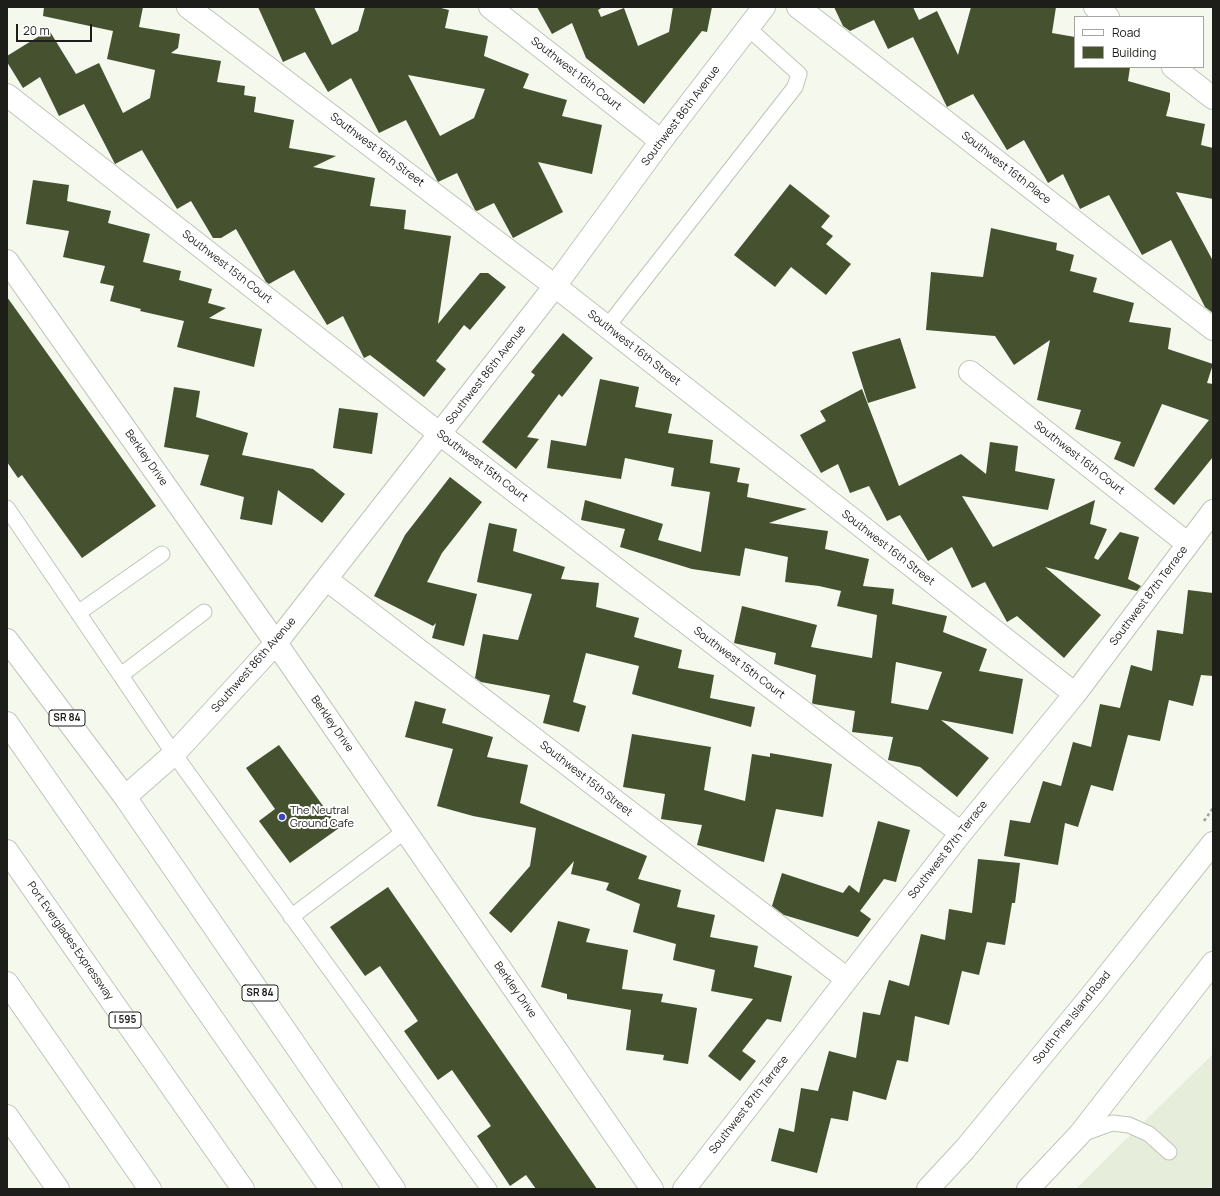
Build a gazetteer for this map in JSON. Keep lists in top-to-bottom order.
{
  "streets": {
    "main road": [
      "Southwest 16th Court",
      "Southwest 86th Avenue",
      "Southwest 16th Street",
      "Southwest 16th Place",
      "Southwest 15th Court",
      "Berkley Drive",
      "Southwest 87th Terrace",
      "SR 84",
      "Southwest 15th Street",
      "Port Everglades Expressway",
      "South Pine Island Road",
      "I 595"
    ]
  },
  "crossings": [
    ["Southwest 16th Court", "Southwest 86th Avenue"],
    ["Southwest 16th Court", "Southwest 87th Terrace"],
    ["Southwest 86th Avenue", "Southwest 16th Street"],
    ["Southwest 86th Avenue", "Southwest 15th Court"],
    ["Southwest 86th Avenue", "Berkley Drive"],
    ["Southwest 86th Avenue", "SR 84"],
    ["Southwest 86th Avenue", "Southwest 15th Street"],
    ["Southwest 16th Street", "Southwest 87th Terrace"],
    ["Southwest 15th Court", "Southwest 87th Terrace"],
    ["Southwest 87th Terrace", "Southwest 15th Street"]
  ],
  "places": ["The Neutral Ground Cafe"],
  "legend": ["Road", "Building"],
  "scale_bar": "20 m"
}
